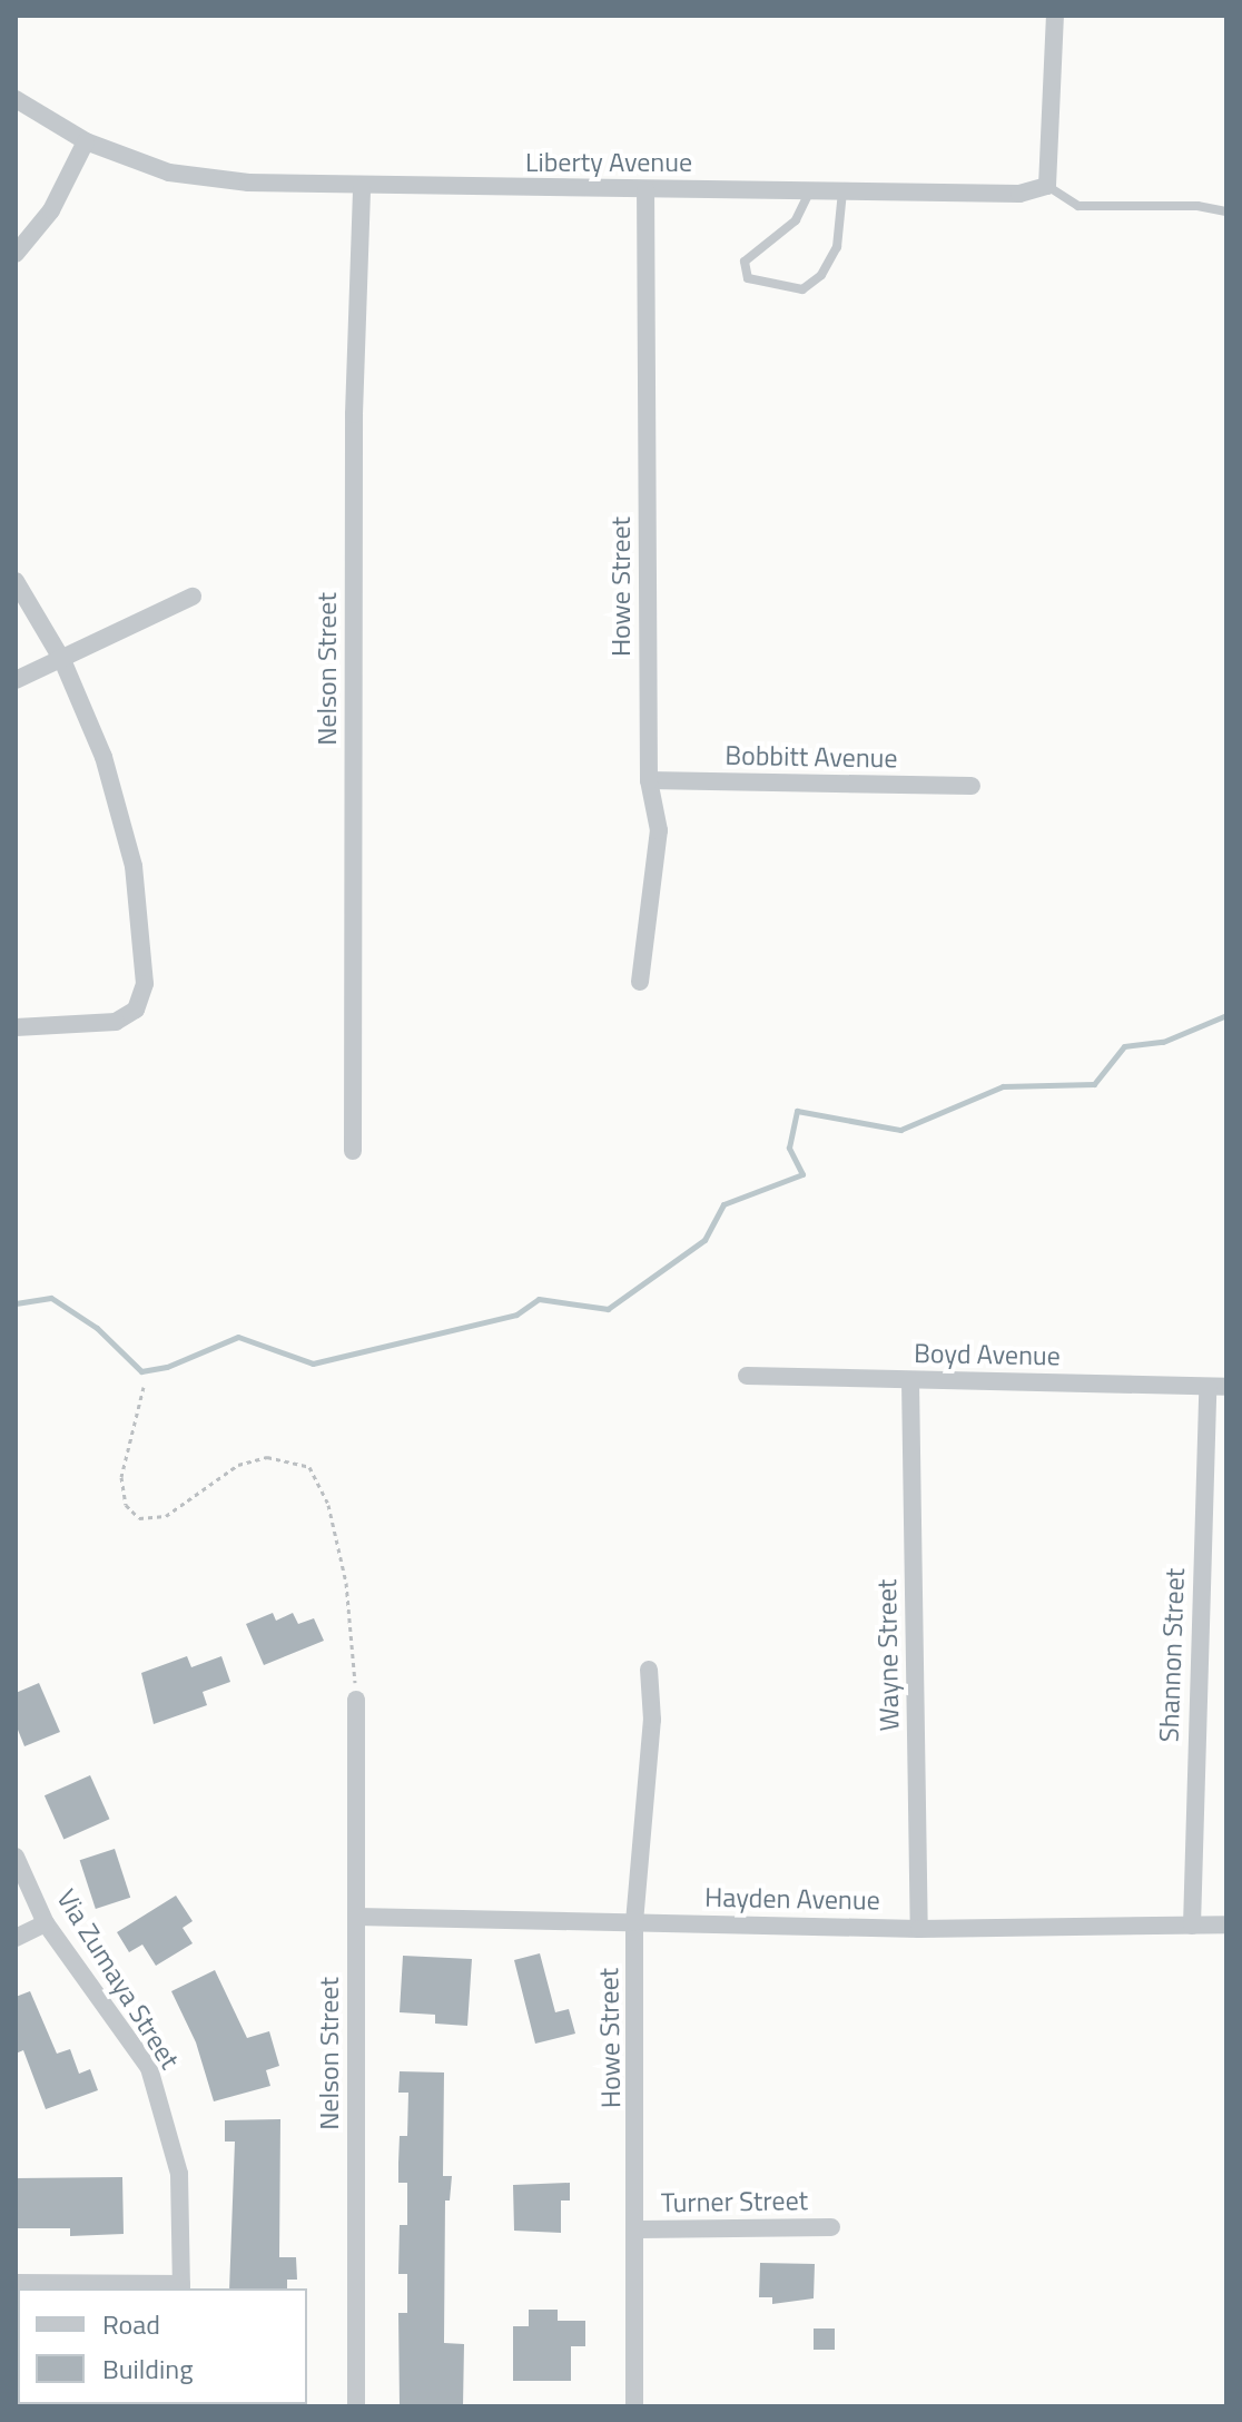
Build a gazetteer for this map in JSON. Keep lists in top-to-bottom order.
{
  "streets": {
    "street": [
      "Liberty Avenue",
      "Howe Street",
      "Nelson Street",
      "Bobbitt Avenue",
      "Boyd Avenue",
      "Wayne Street",
      "Shannon Street",
      "Hayden Avenue",
      "Via Zumaya Street",
      "Turner Street"
    ]
  },
  "crossings": [
    ["Liberty Avenue", "Howe Street"],
    ["Liberty Avenue", "Nelson Street"],
    ["Howe Street", "Bobbitt Avenue"],
    ["Howe Street", "Hayden Avenue"],
    ["Howe Street", "Turner Street"],
    ["Nelson Street", "Hayden Avenue"],
    ["Boyd Avenue", "Wayne Street"],
    ["Boyd Avenue", "Shannon Street"],
    ["Wayne Street", "Hayden Avenue"],
    ["Shannon Street", "Hayden Avenue"]
  ],
  "legend": ["Road", "Building"]
}
